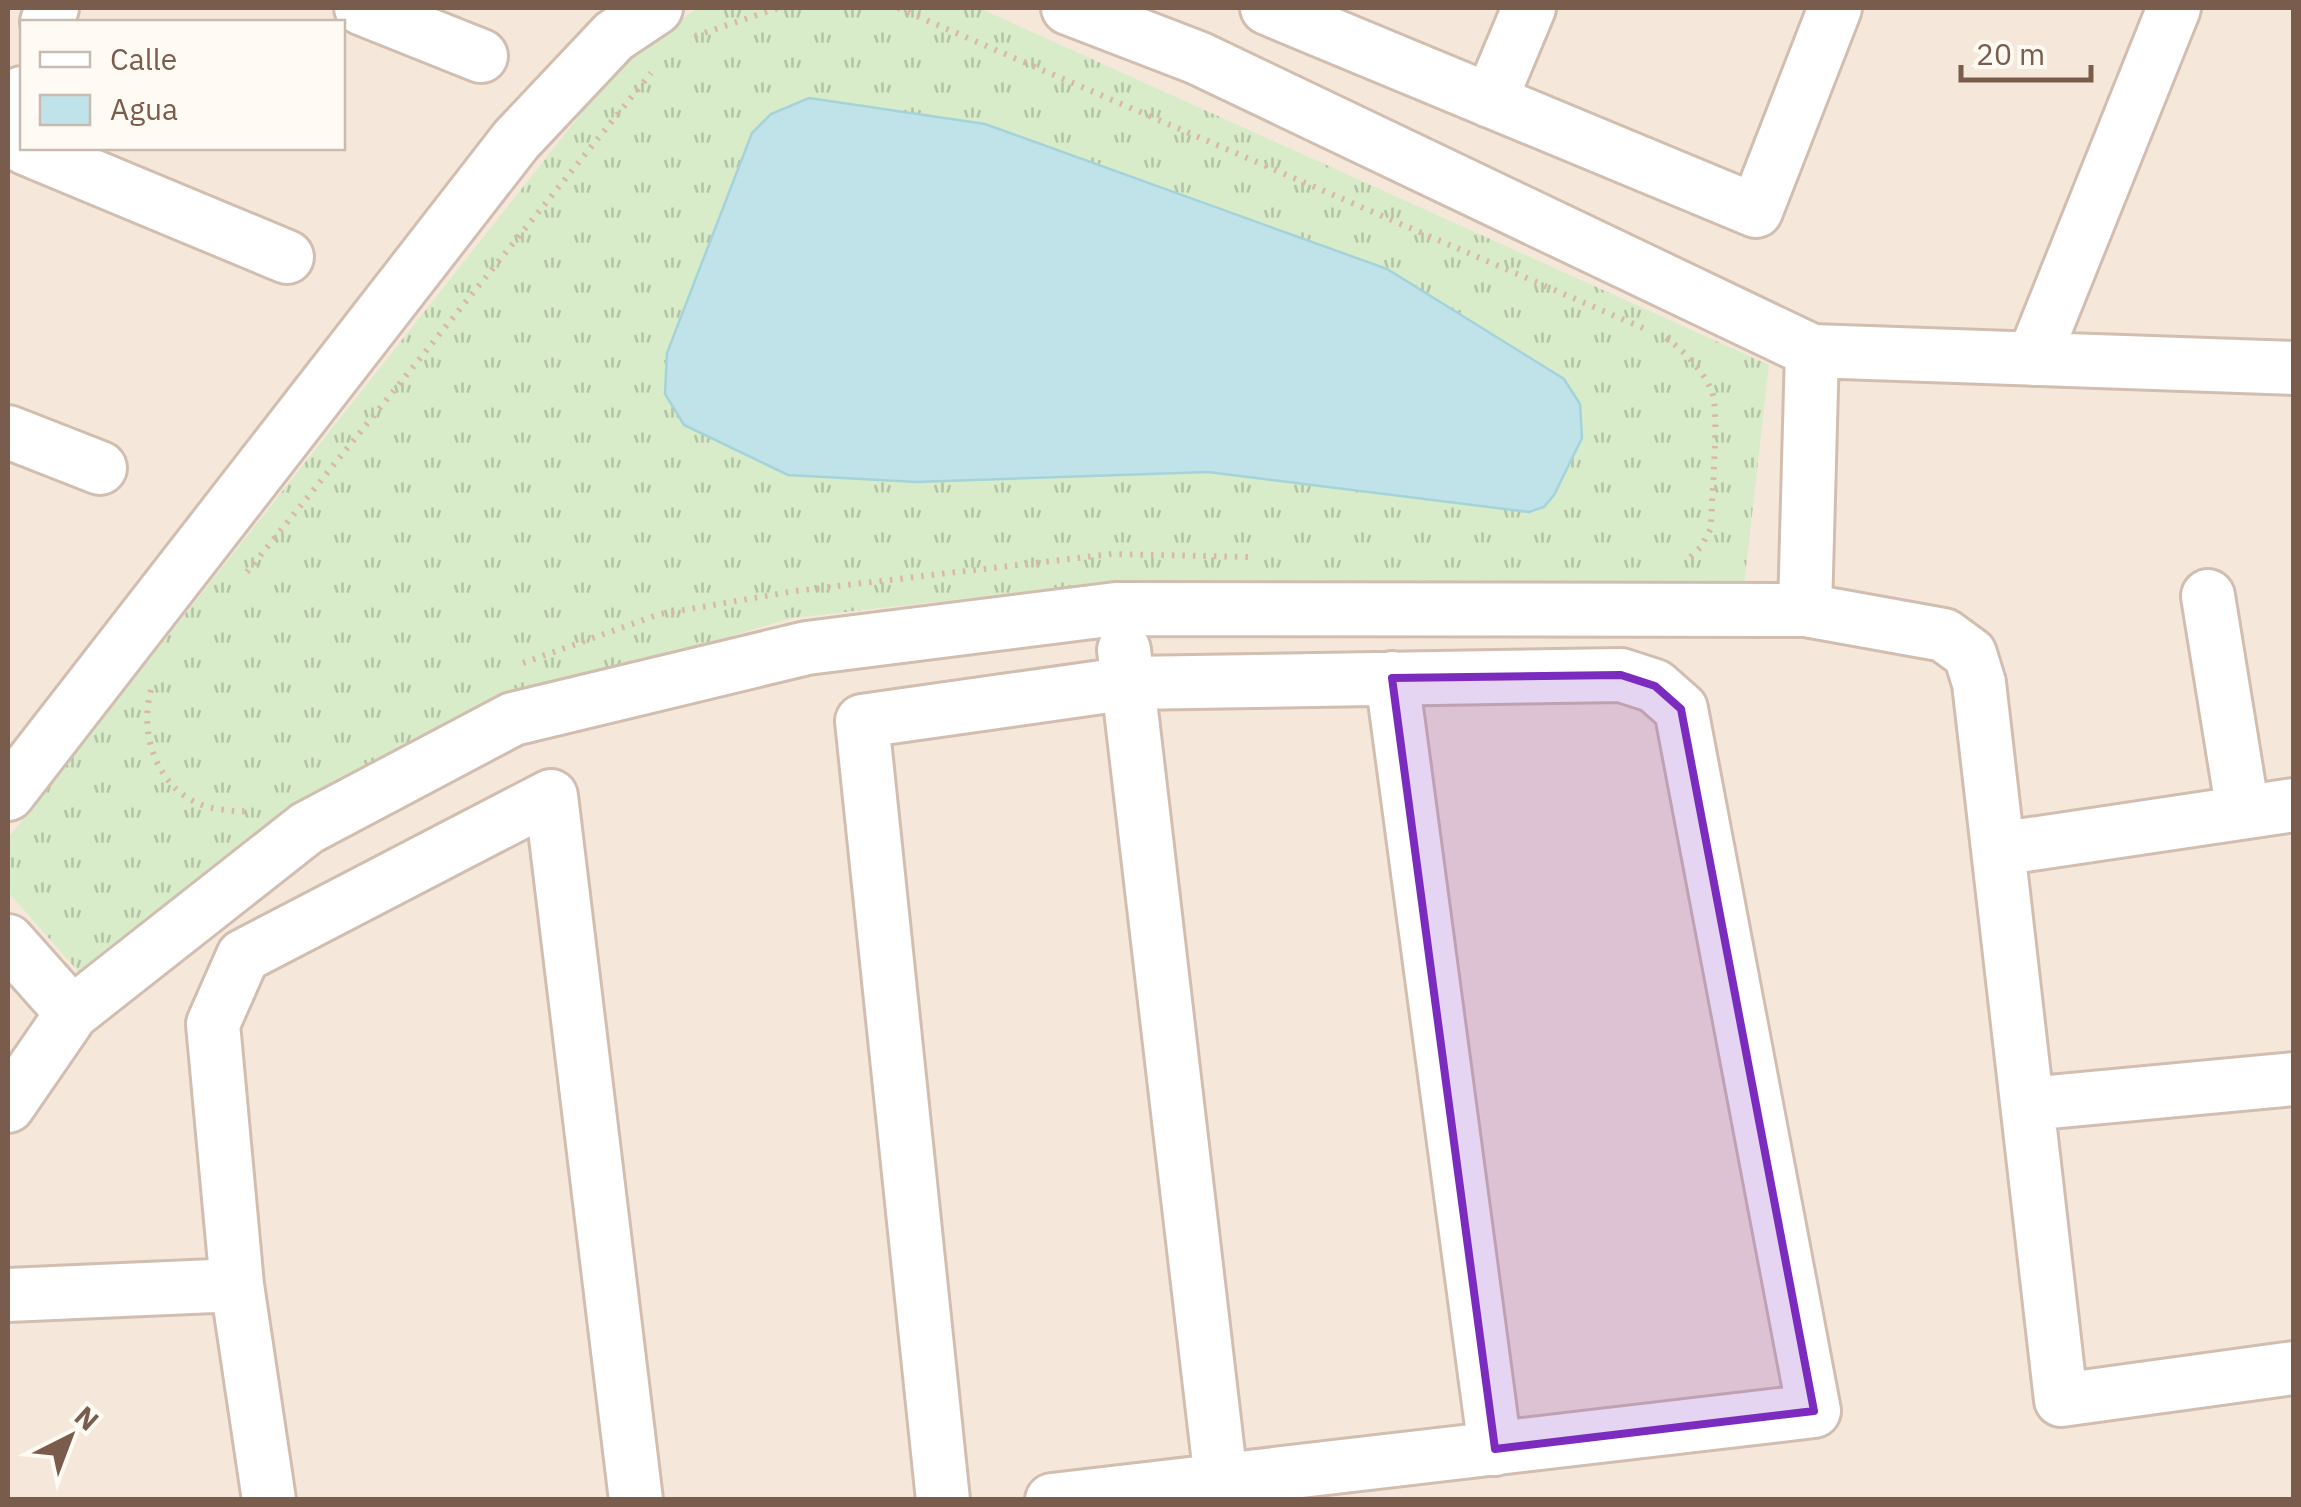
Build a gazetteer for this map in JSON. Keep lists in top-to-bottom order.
{
  "legend": ["Calle", "Agua"],
  "scale_bar": "20 m",
  "north": "top right"
}
